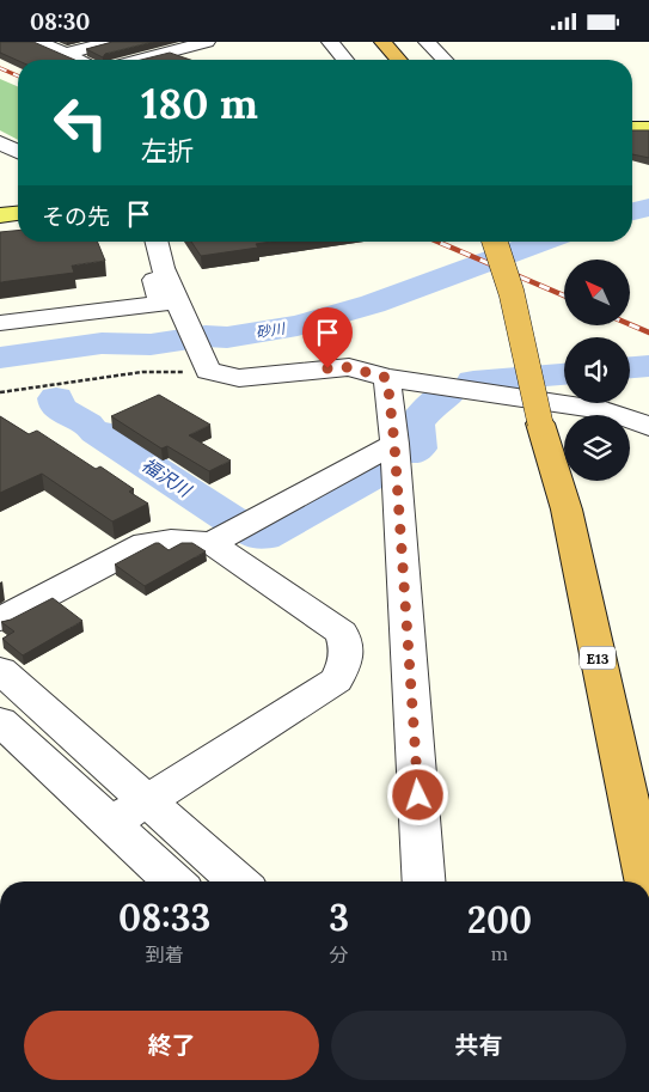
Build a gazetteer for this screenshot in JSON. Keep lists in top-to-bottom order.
{
  "streets": {
    "highway": ["E13"]
  },
  "water": ["砂川", "福沢川"],
  "north": "top left",
  "page": {
    "status": "08:30",
    "turn": ["180 m", "左折"],
    "then": "その先",
    "eta": [
      "08:33",
      "到着",
      "3",
      "分",
      "200",
      "m"
    ],
    "buttons": ["終了", "共有"]
  }
}
